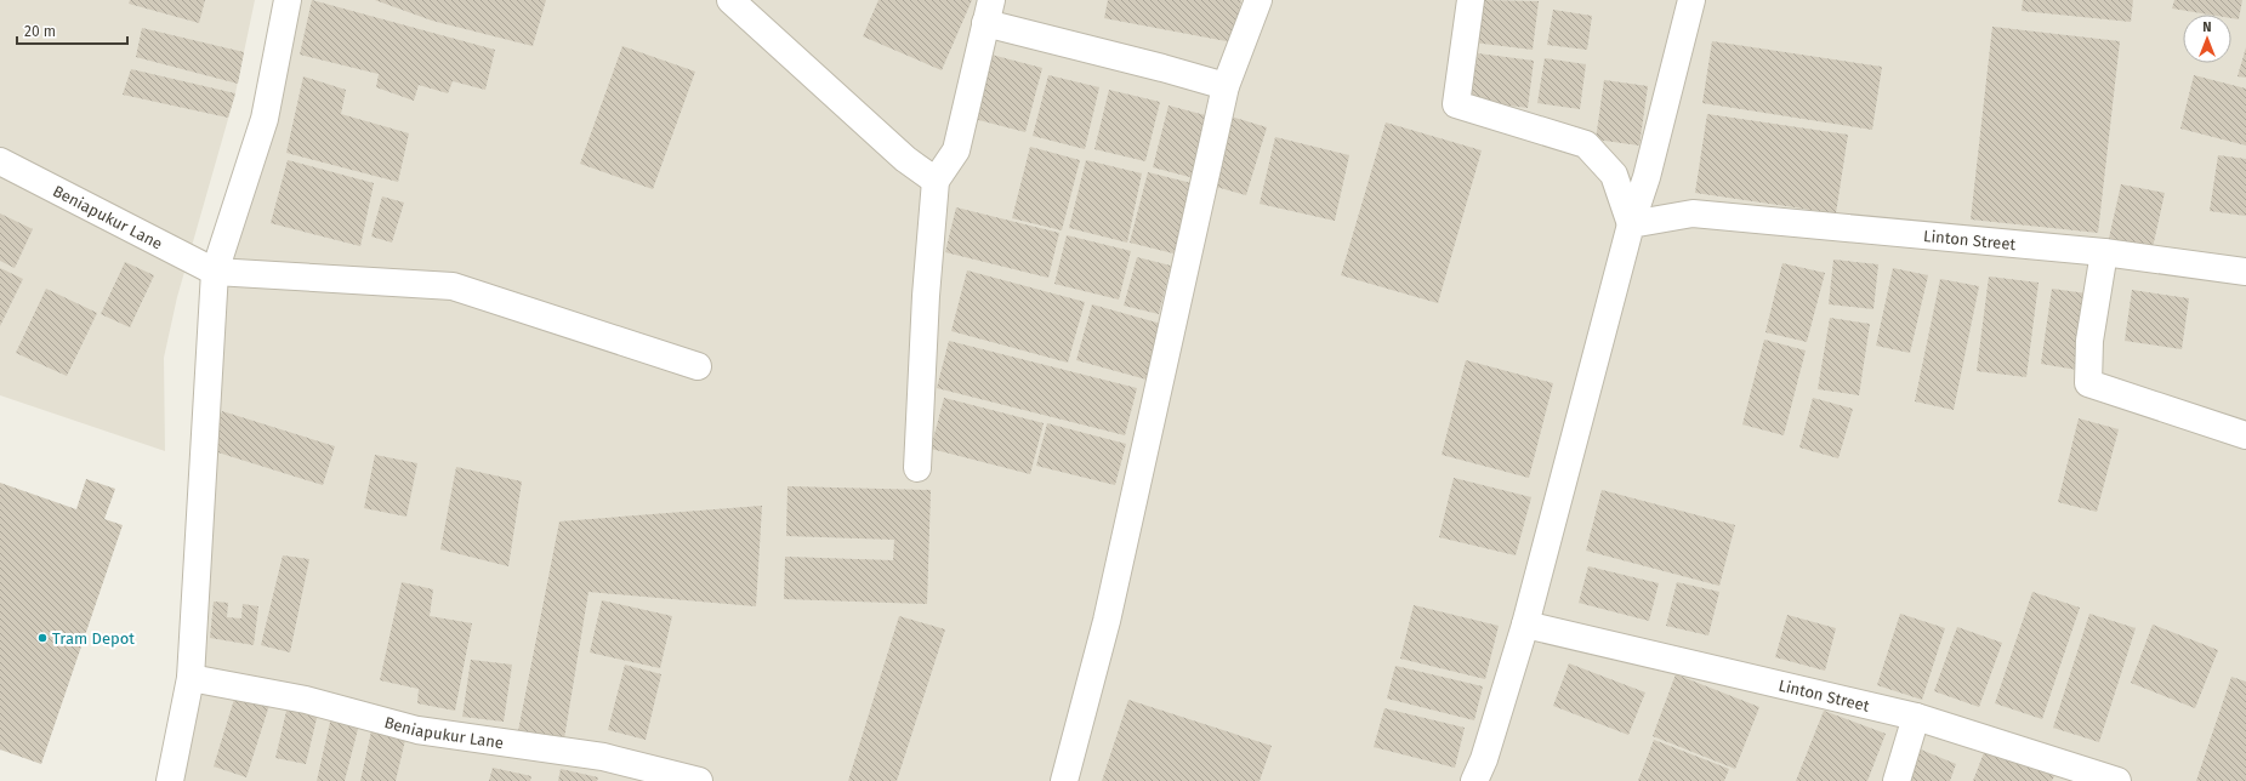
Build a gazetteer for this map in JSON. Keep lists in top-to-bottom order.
{
  "streets": {
    "street": ["Beniapukur Lane", "Linton Street"]
  },
  "places": ["Tram Depot"],
  "scale_bar": "20 m",
  "north": "top"
}
